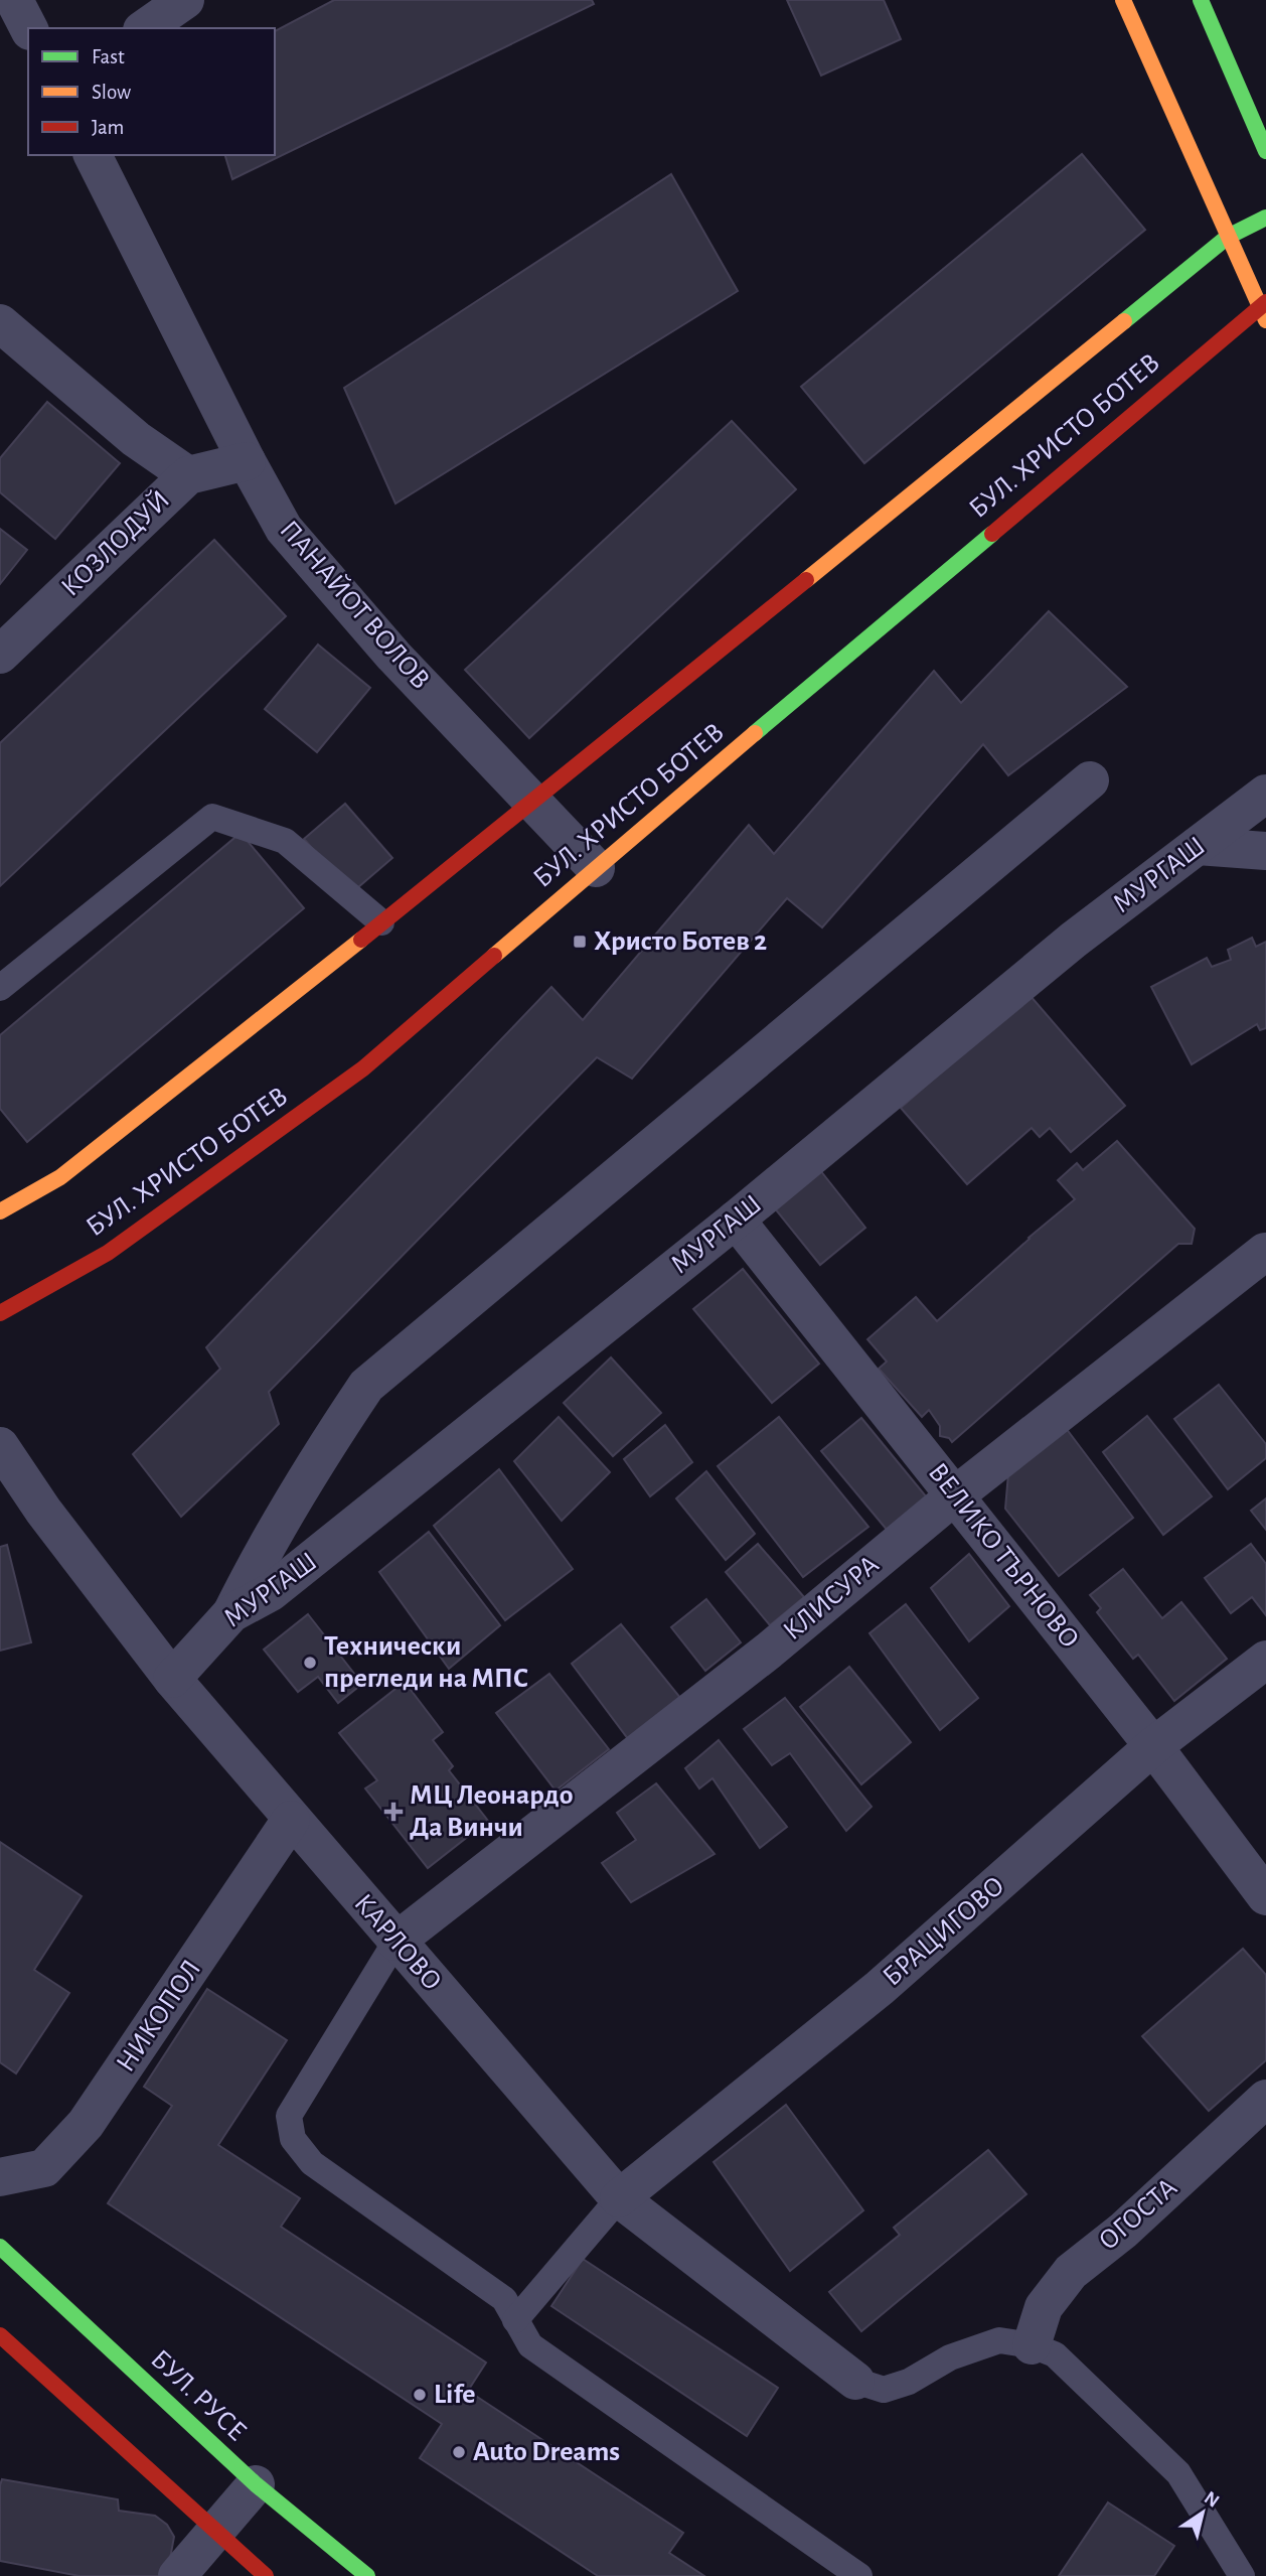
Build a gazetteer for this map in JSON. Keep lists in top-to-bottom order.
{
  "streets": {
    "main road": ["БУЛ. ХРИСТО БОТЕВ", "БУЛ. РУСЕ"],
    "street": [
      "КОЗЛОДУЙ",
      "ПАНАЙОТ ВОЛОВ",
      "МУРГАШ",
      "ВЕЛИКО ТЪРНОВО",
      "КЛИСУРА",
      "БРАЦИГОВО",
      "КАРЛОВО",
      "НИКОПОЛ",
      "ОГОСТА"
    ]
  },
  "crossings": [
    ["БУЛ. ХРИСТО БОТЕВ", "ПАНАЙОТ ВОЛОВ"],
    ["КОЗЛОДУЙ", "ПАНАЙОТ ВОЛОВ"],
    ["МУРГАШ", "ВЕЛИКО ТЪРНОВО"],
    ["МУРГАШ", "КАРЛОВО"],
    ["ВЕЛИКО ТЪРНОВО", "КЛИСУРА"],
    ["ВЕЛИКО ТЪРНОВО", "БРАЦИГОВО"],
    ["КЛИСУРА", "КАРЛОВО"],
    ["БРАЦИГОВО", "КАРЛОВО"],
    ["КАРЛОВО", "НИКОПОЛ"]
  ],
  "places": {
    "transit": ["Христо Ботев 2"],
    "other": ["Технически прегледи на МПС", "Life", "Auto Dreams"],
    "health": ["МЦ Леонардо Да Винчи"]
  },
  "legend": ["Fast", "Slow", "Jam"],
  "north": "top right"
}
